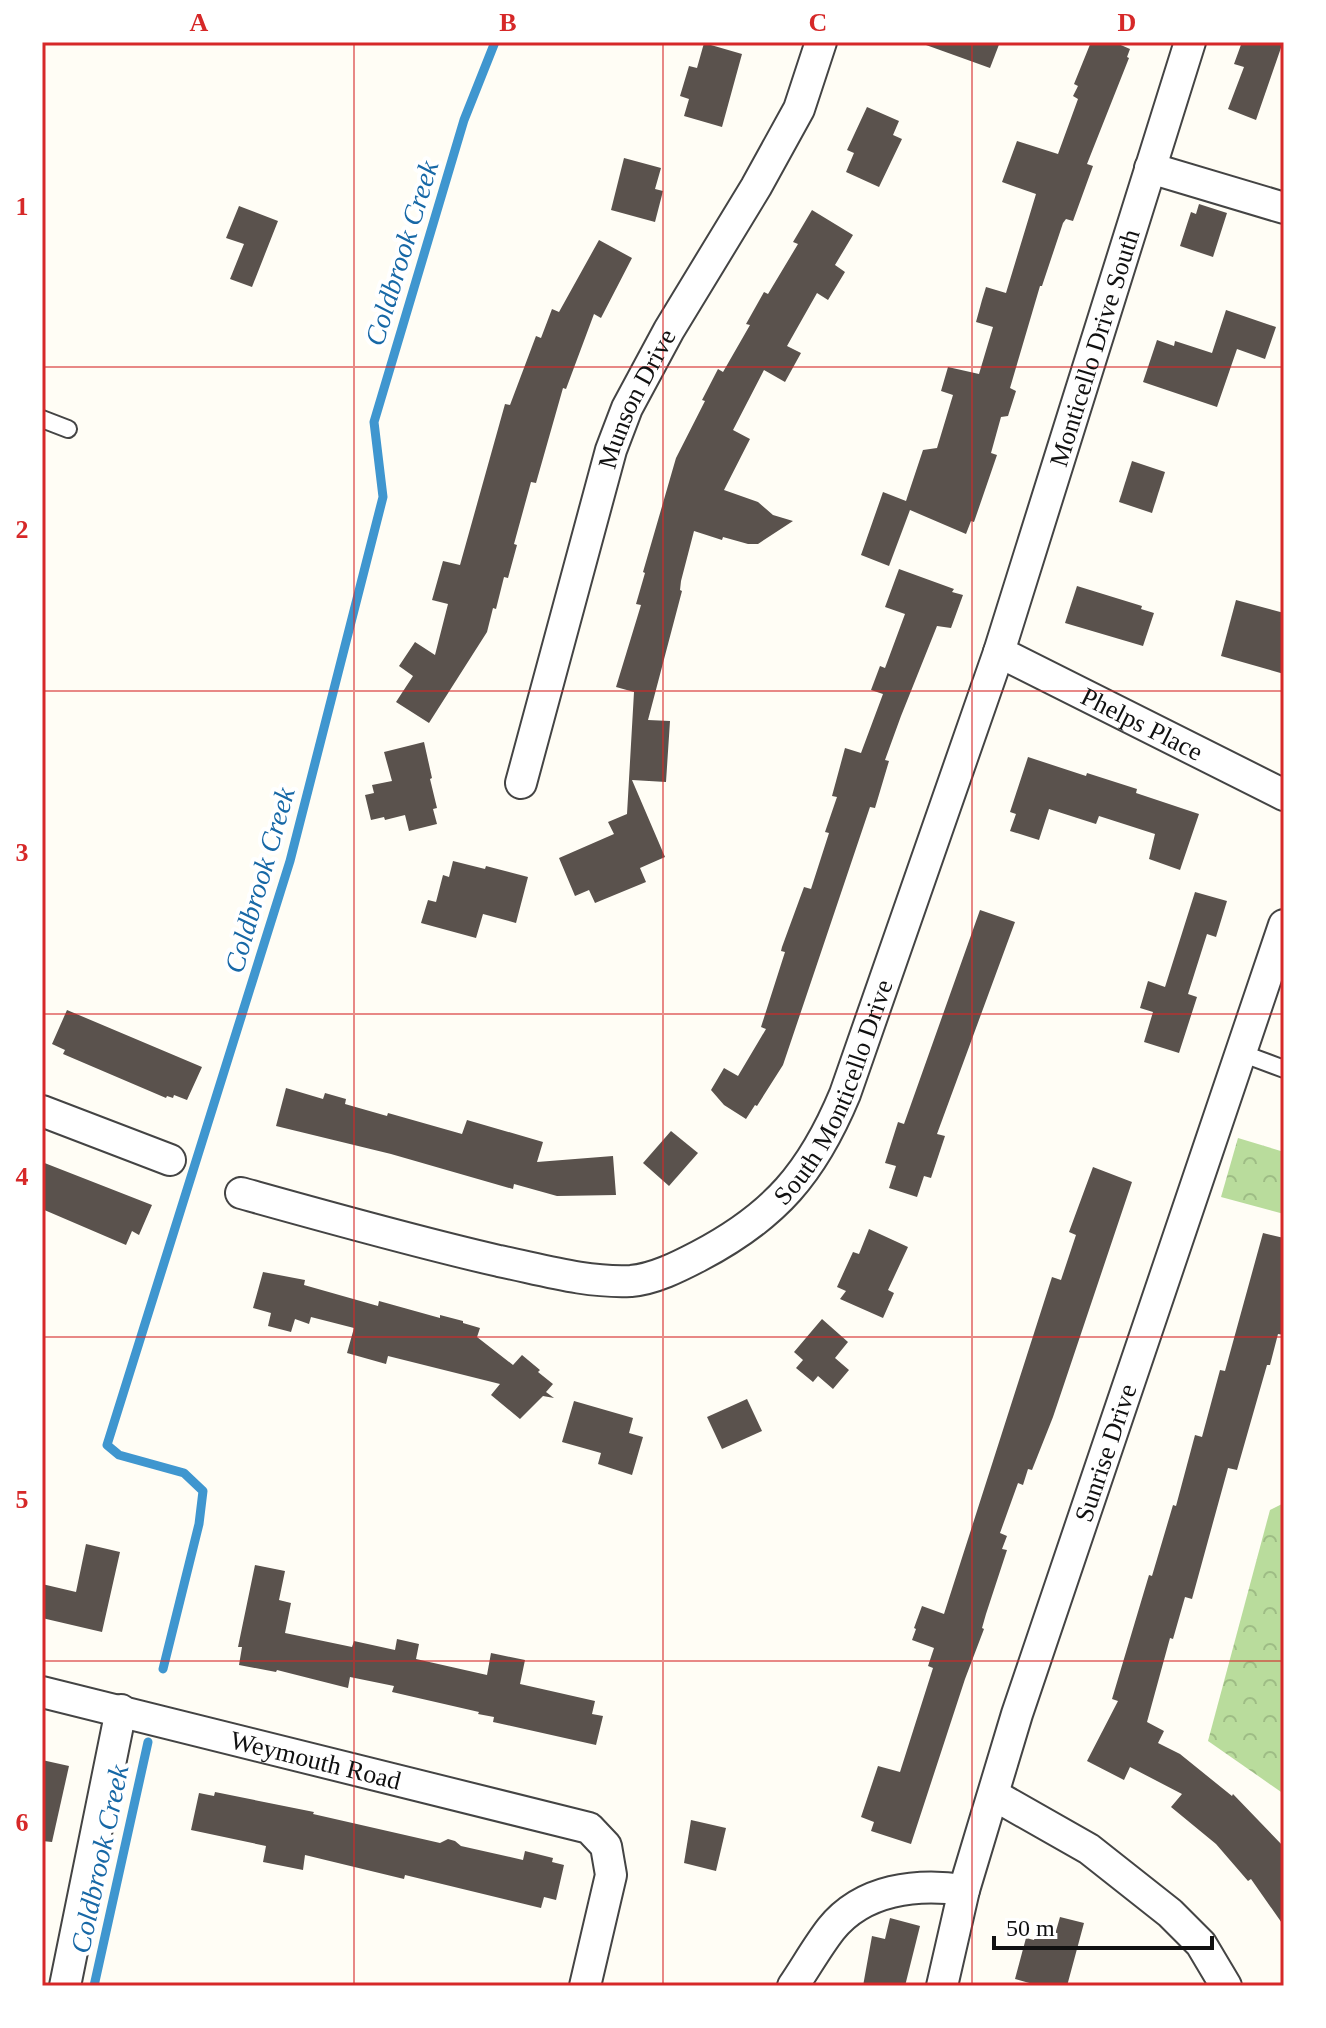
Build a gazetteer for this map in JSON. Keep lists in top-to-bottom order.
{
  "streets": {
    "street": [
      "Monticello Drive South",
      "Munson Drive",
      "Phelps Place",
      "South Monticello Drive",
      "Sunrise Drive",
      "Weymouth Road"
    ]
  },
  "crossings": [
    ["Monticello Drive South", "Phelps Place"],
    ["Monticello Drive South", "South Monticello Drive"],
    ["Phelps Place", "South Monticello Drive"]
  ],
  "water": ["Coldbrook Creek"],
  "scale_bar": "50 m",
  "grid": {
    "columns": [
      "A",
      "B",
      "C",
      "D"
    ],
    "rows": [
      "1",
      "2",
      "3",
      "4",
      "5",
      "6"
    ]
  }
}
